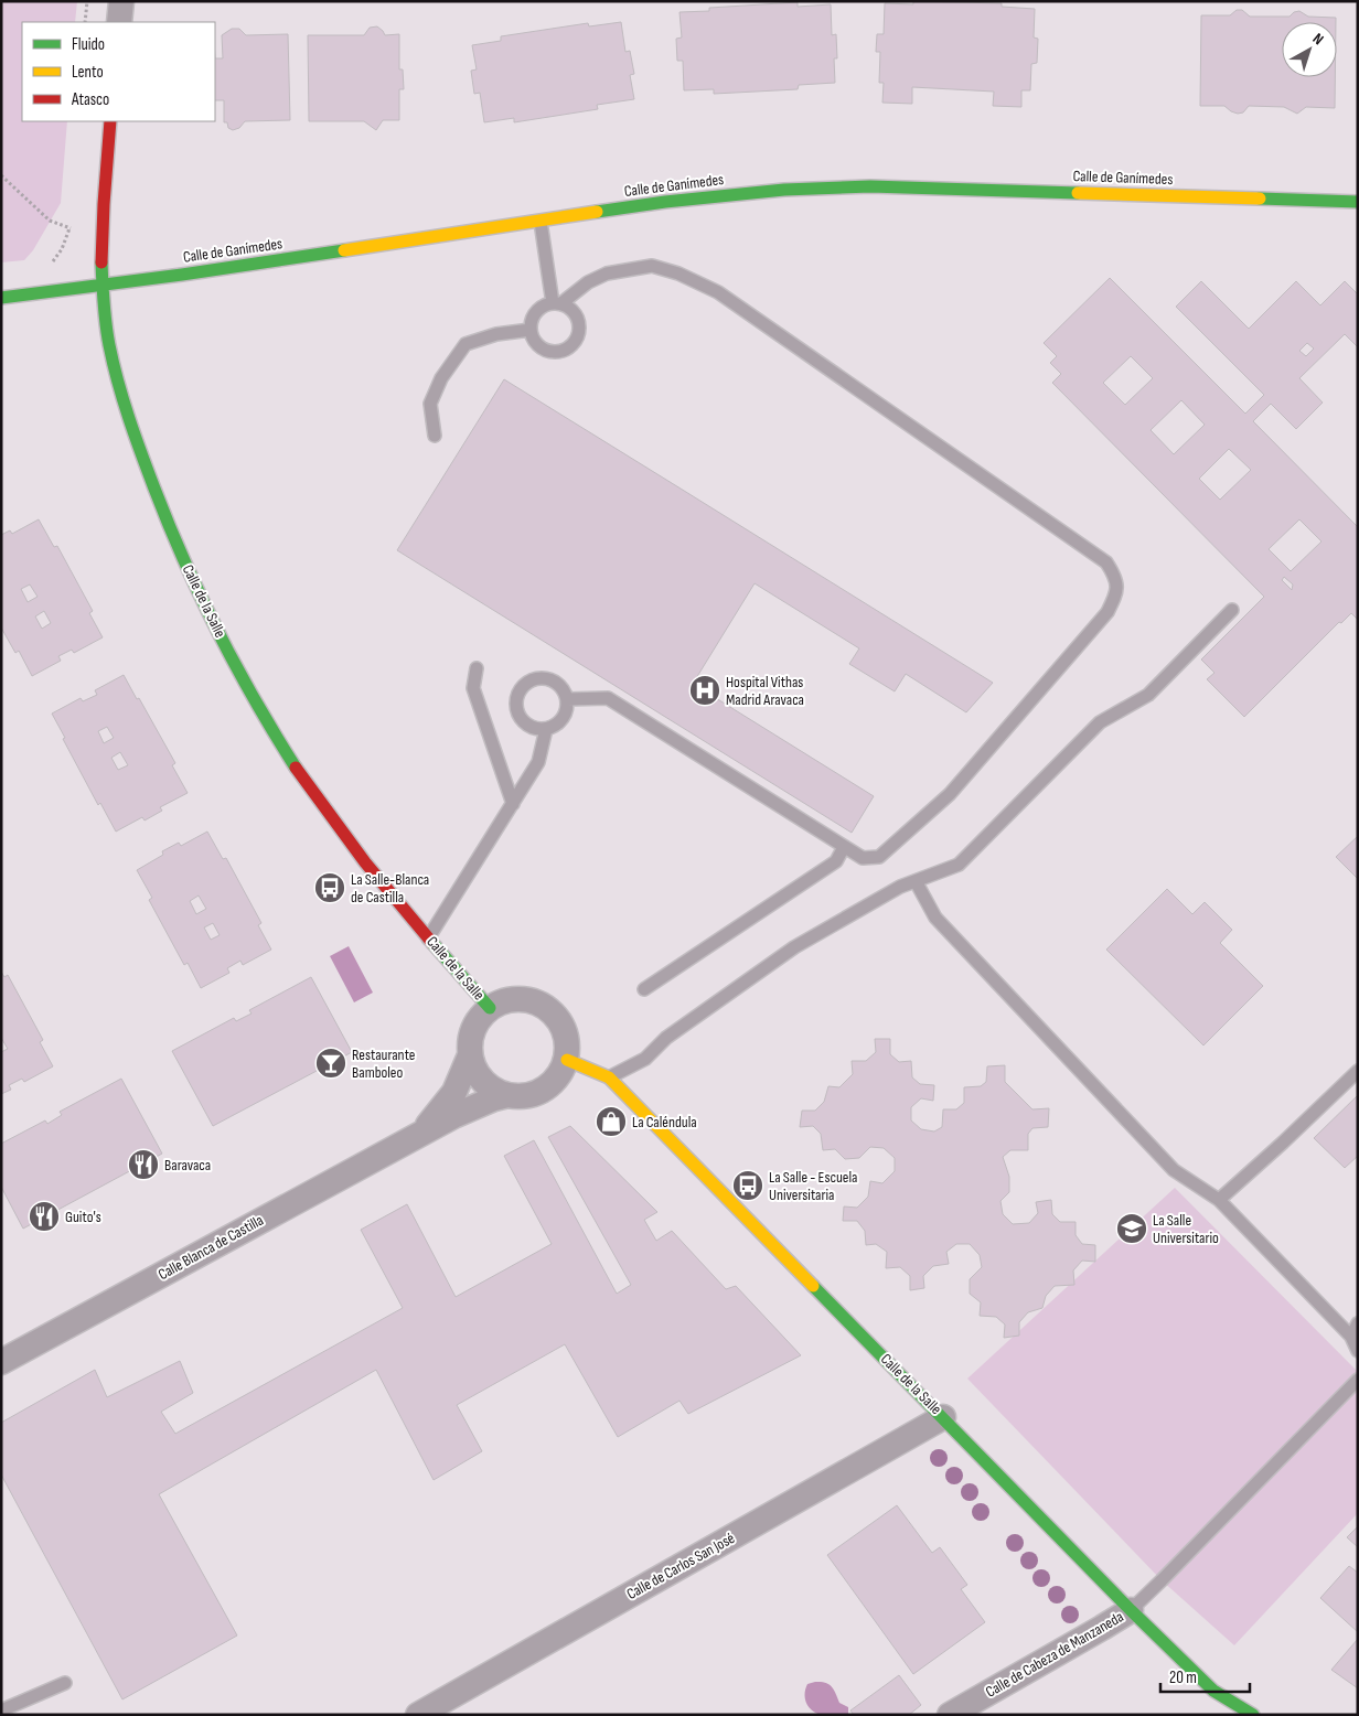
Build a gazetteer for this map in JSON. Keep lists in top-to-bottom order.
{
  "streets": {
    "street": [
      "Calle de Ganímedes",
      "Calle de la Salle",
      "Calle Blanca de Castilla",
      "Calle de Carlos San José",
      "Calle de Cabeza de Manzaneda"
    ]
  },
  "crossings": [
    ["Calle de Ganímedes", "Calle de la Salle"],
    ["Calle de la Salle", "Calle Blanca de Castilla"],
    ["Calle de la Salle", "Calle de Carlos San José"],
    ["Calle de la Salle", "Calle de Cabeza de Manzaneda"]
  ],
  "places": {
    "hospital": ["Hospital Vithas Madrid Aravaca"],
    "bus stop": ["La Salle-Blanca de Castilla", "La Salle - Escuela Universitaria"],
    "bar": ["Restaurante Bamboleo"],
    "shop": ["La Caléndula"],
    "restaurant": ["Baravaca", "Guito's"],
    "school or university": ["La Salle Universitario"]
  },
  "legend": ["Fluido", "Lento", "Atasco"],
  "scale_bar": "20 m",
  "north": "top right"
}
